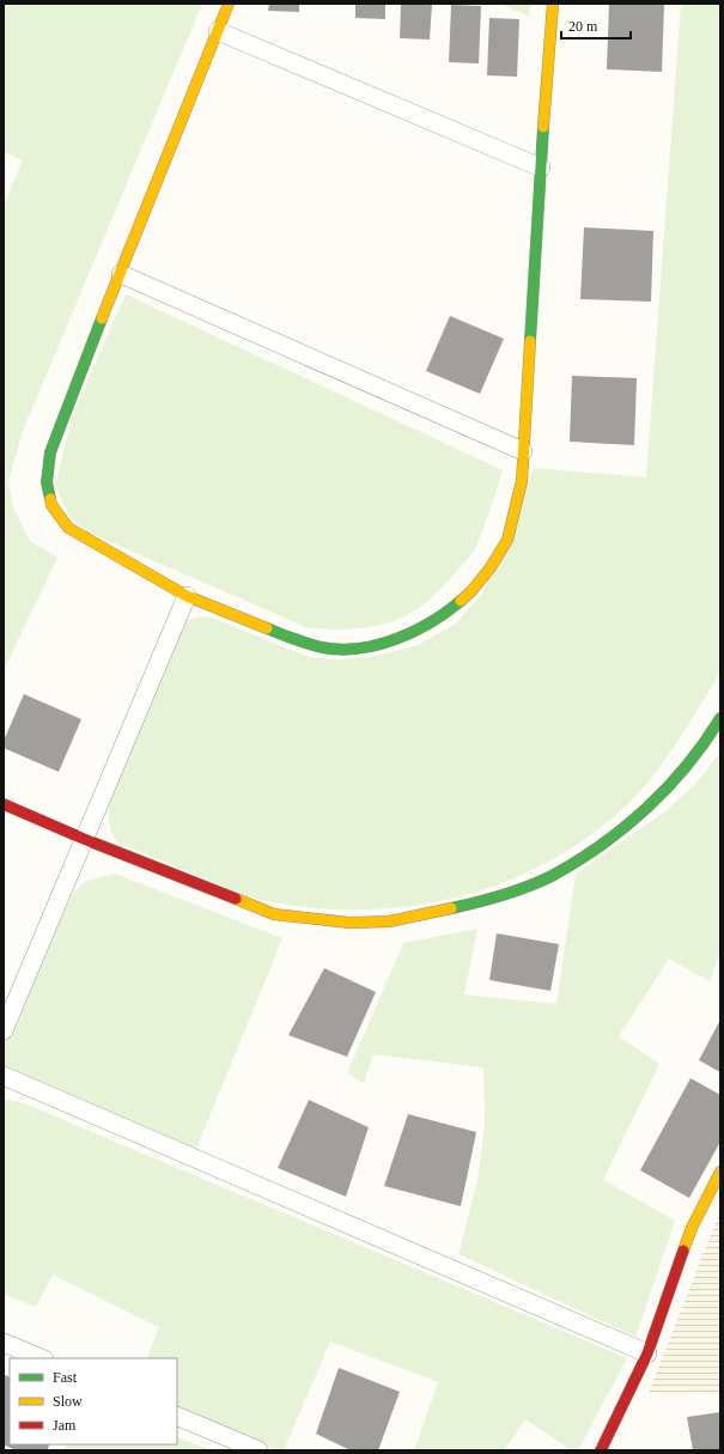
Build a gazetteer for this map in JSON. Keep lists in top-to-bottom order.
{
  "legend": ["Fast", "Slow", "Jam"],
  "scale_bar": "20 m"
}
